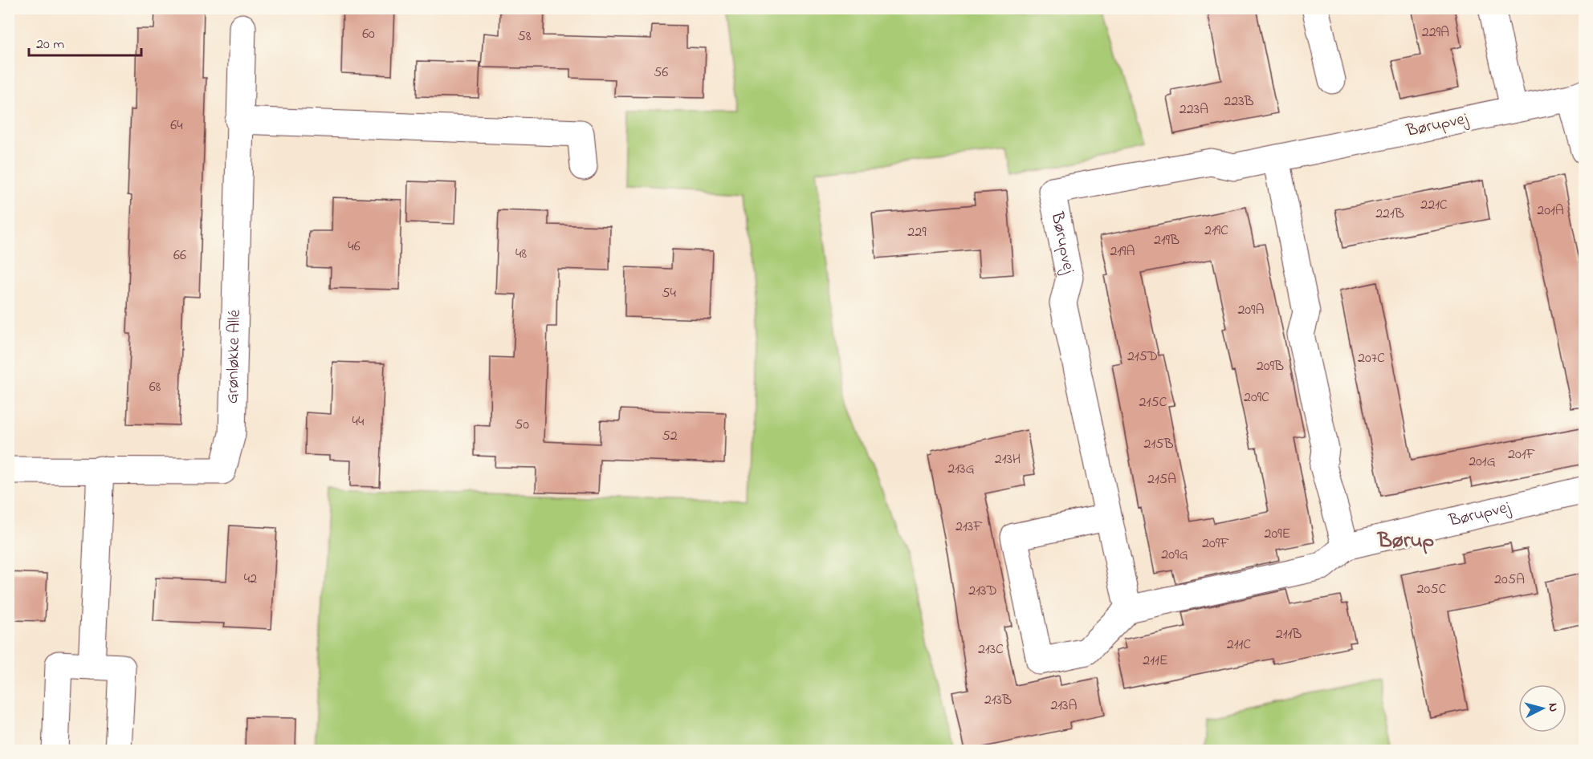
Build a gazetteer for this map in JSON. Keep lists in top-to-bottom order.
{
  "streets": {
    "street": ["Børupvej", "Grønløkke Allé"]
  },
  "districts": ["Børup"],
  "house_numbers": [
    "229A",
    "60",
    "58",
    "56",
    "223B",
    "223A",
    "64",
    "221C",
    "201A",
    "221B",
    "219C",
    "229",
    "219B",
    "46",
    "219A",
    "48",
    "66",
    "54",
    "209A",
    "215D",
    "207C",
    "209B",
    "68",
    "209C",
    "215C",
    "44",
    "50",
    "52",
    "215B",
    "201F",
    "213H",
    "201G",
    "213G",
    "215A",
    "213F",
    "209E",
    "209F",
    "209G",
    "42",
    "205A",
    "205C",
    "213D",
    "211B",
    "211C",
    "213C",
    "211E",
    "213B",
    "213A"
  ],
  "scale_bar": "20 m",
  "north": "right"
}
